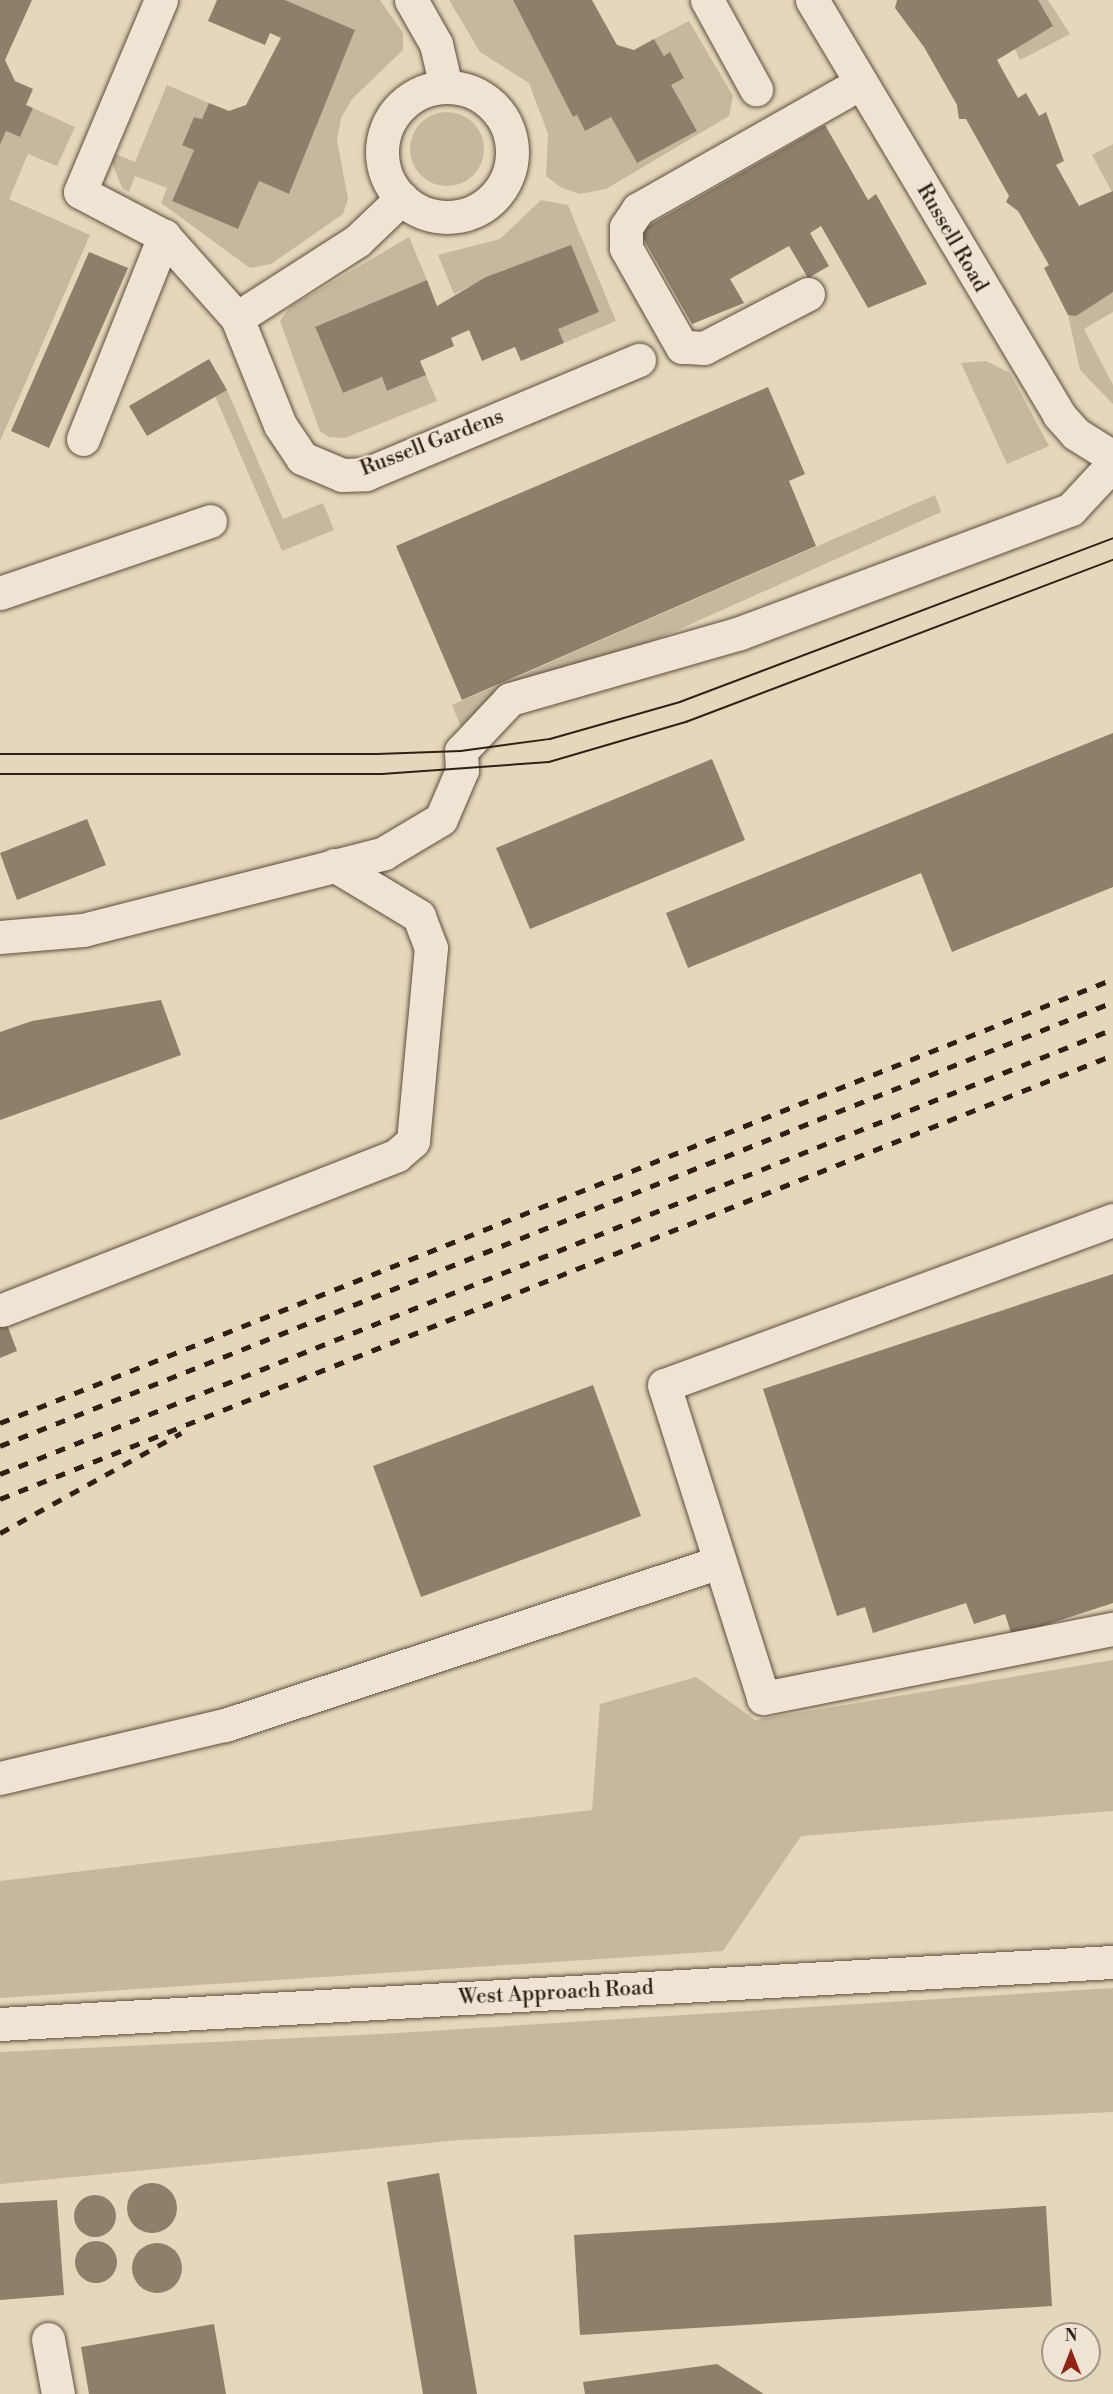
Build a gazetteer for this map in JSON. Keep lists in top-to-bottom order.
{
  "streets": {
    "street": ["Russell Road", "Russell Gardens", "West Approach Road"]
  },
  "north": "top"
}
